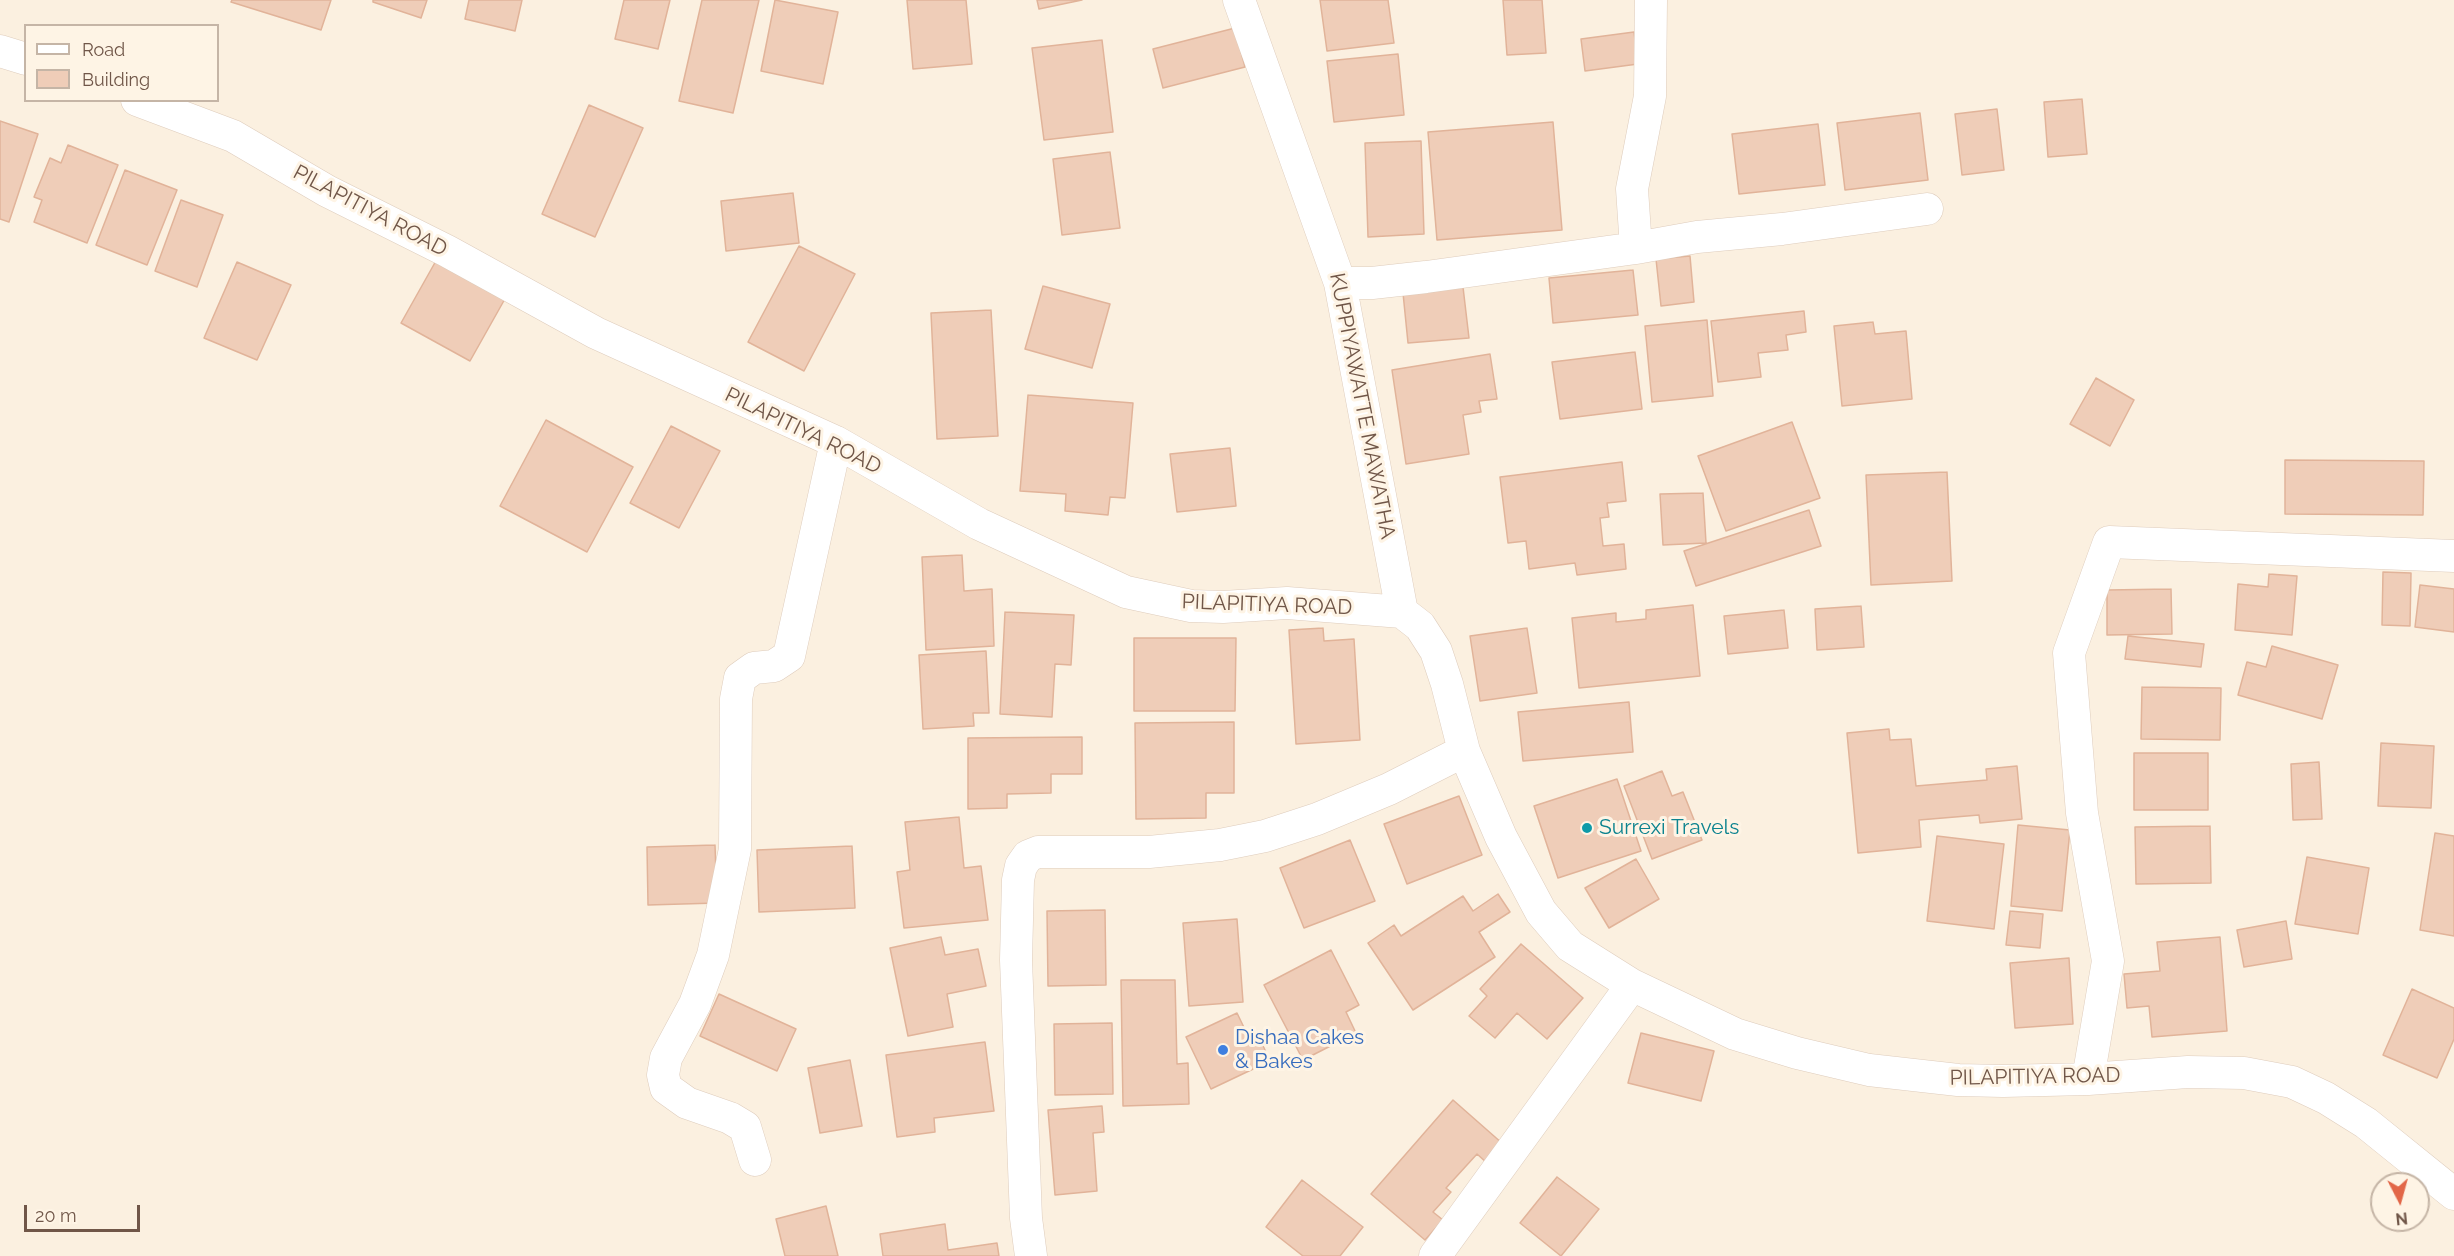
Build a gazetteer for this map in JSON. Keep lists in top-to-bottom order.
{
  "streets": {
    "street": ["PILAPITIYA ROAD", "KUPPIYAWATTE MAWATHA"]
  },
  "crossings": [
    ["PILAPITIYA ROAD", "KUPPIYAWATTE MAWATHA"]
  ],
  "places": ["Surrexi Travels", "Dishaa Cakes & Bakes"],
  "legend": ["Road", "Building"],
  "scale_bar": "20 m",
  "north": "bottom"
}
